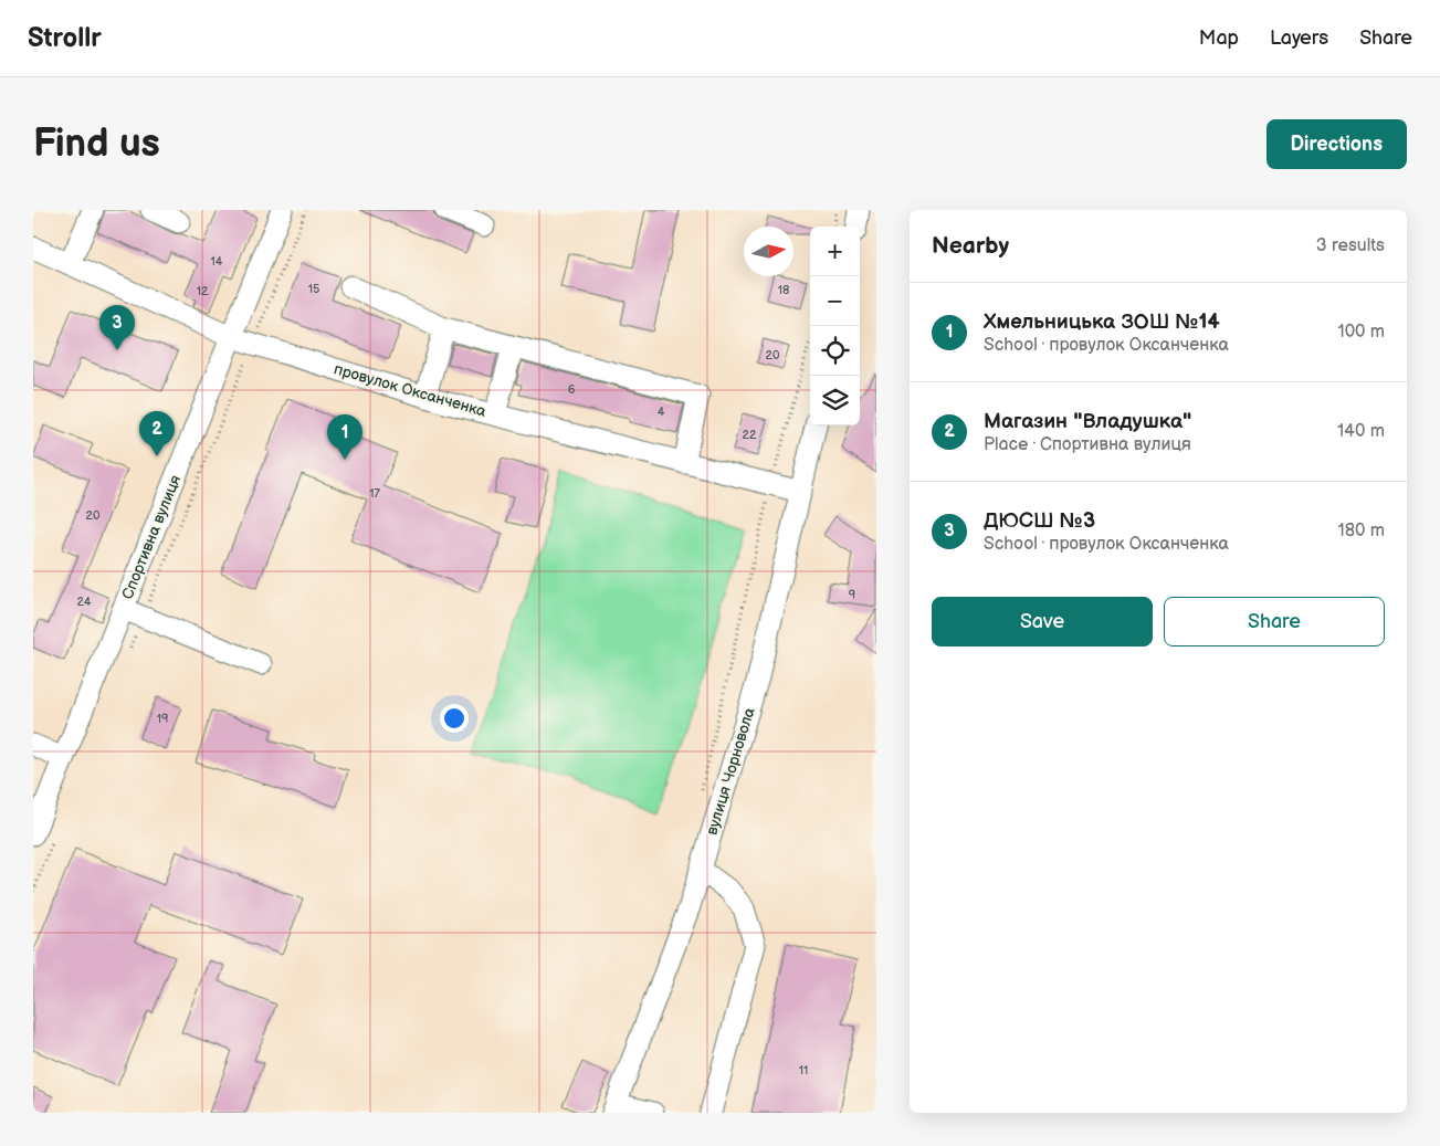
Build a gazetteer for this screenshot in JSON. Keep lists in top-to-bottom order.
{
  "streets": {
    "street": ["провулок Оксанченка", "Спортивна вулиця", "вулиця Чорновола"]
  },
  "crossings": [
    ["провулок Оксанченка", "Спортивна вулиця"],
    ["провулок Оксанченка", "вулиця Чорновола"]
  ],
  "house_numbers": [
    "14",
    "15",
    "18",
    "12",
    "20",
    "6",
    "4",
    "22",
    "17",
    "20",
    "9",
    "24",
    "19",
    "11"
  ],
  "north": "right",
  "page": {
    "header": "Strollr",
    "nav": ["Map", "Layers", "Share"],
    "buttons": [
      "Directions",
      ["Save", "Share"]
    ],
    "title": "Find us",
    "heading": ["Nearby", "3 results"],
    "map_buttons": ["+", "−"],
    "list": [
      {
        "mark": "1",
        "name": "Хмельницька ЗОШ №14",
        "note": "School · провулок Оксанченка",
        "value": "100 m"
      },
      {
        "mark": "2",
        "name": "Магазин \"Владушка\"",
        "note": "Place · Спортивна вулиця",
        "value": "140 m"
      },
      {
        "mark": "3",
        "name": "ДЮСШ №3",
        "note": "School · провулок Оксанченка",
        "value": "180 m"
      }
    ],
    "pins": ["3", "2", "1"]
  }
}
